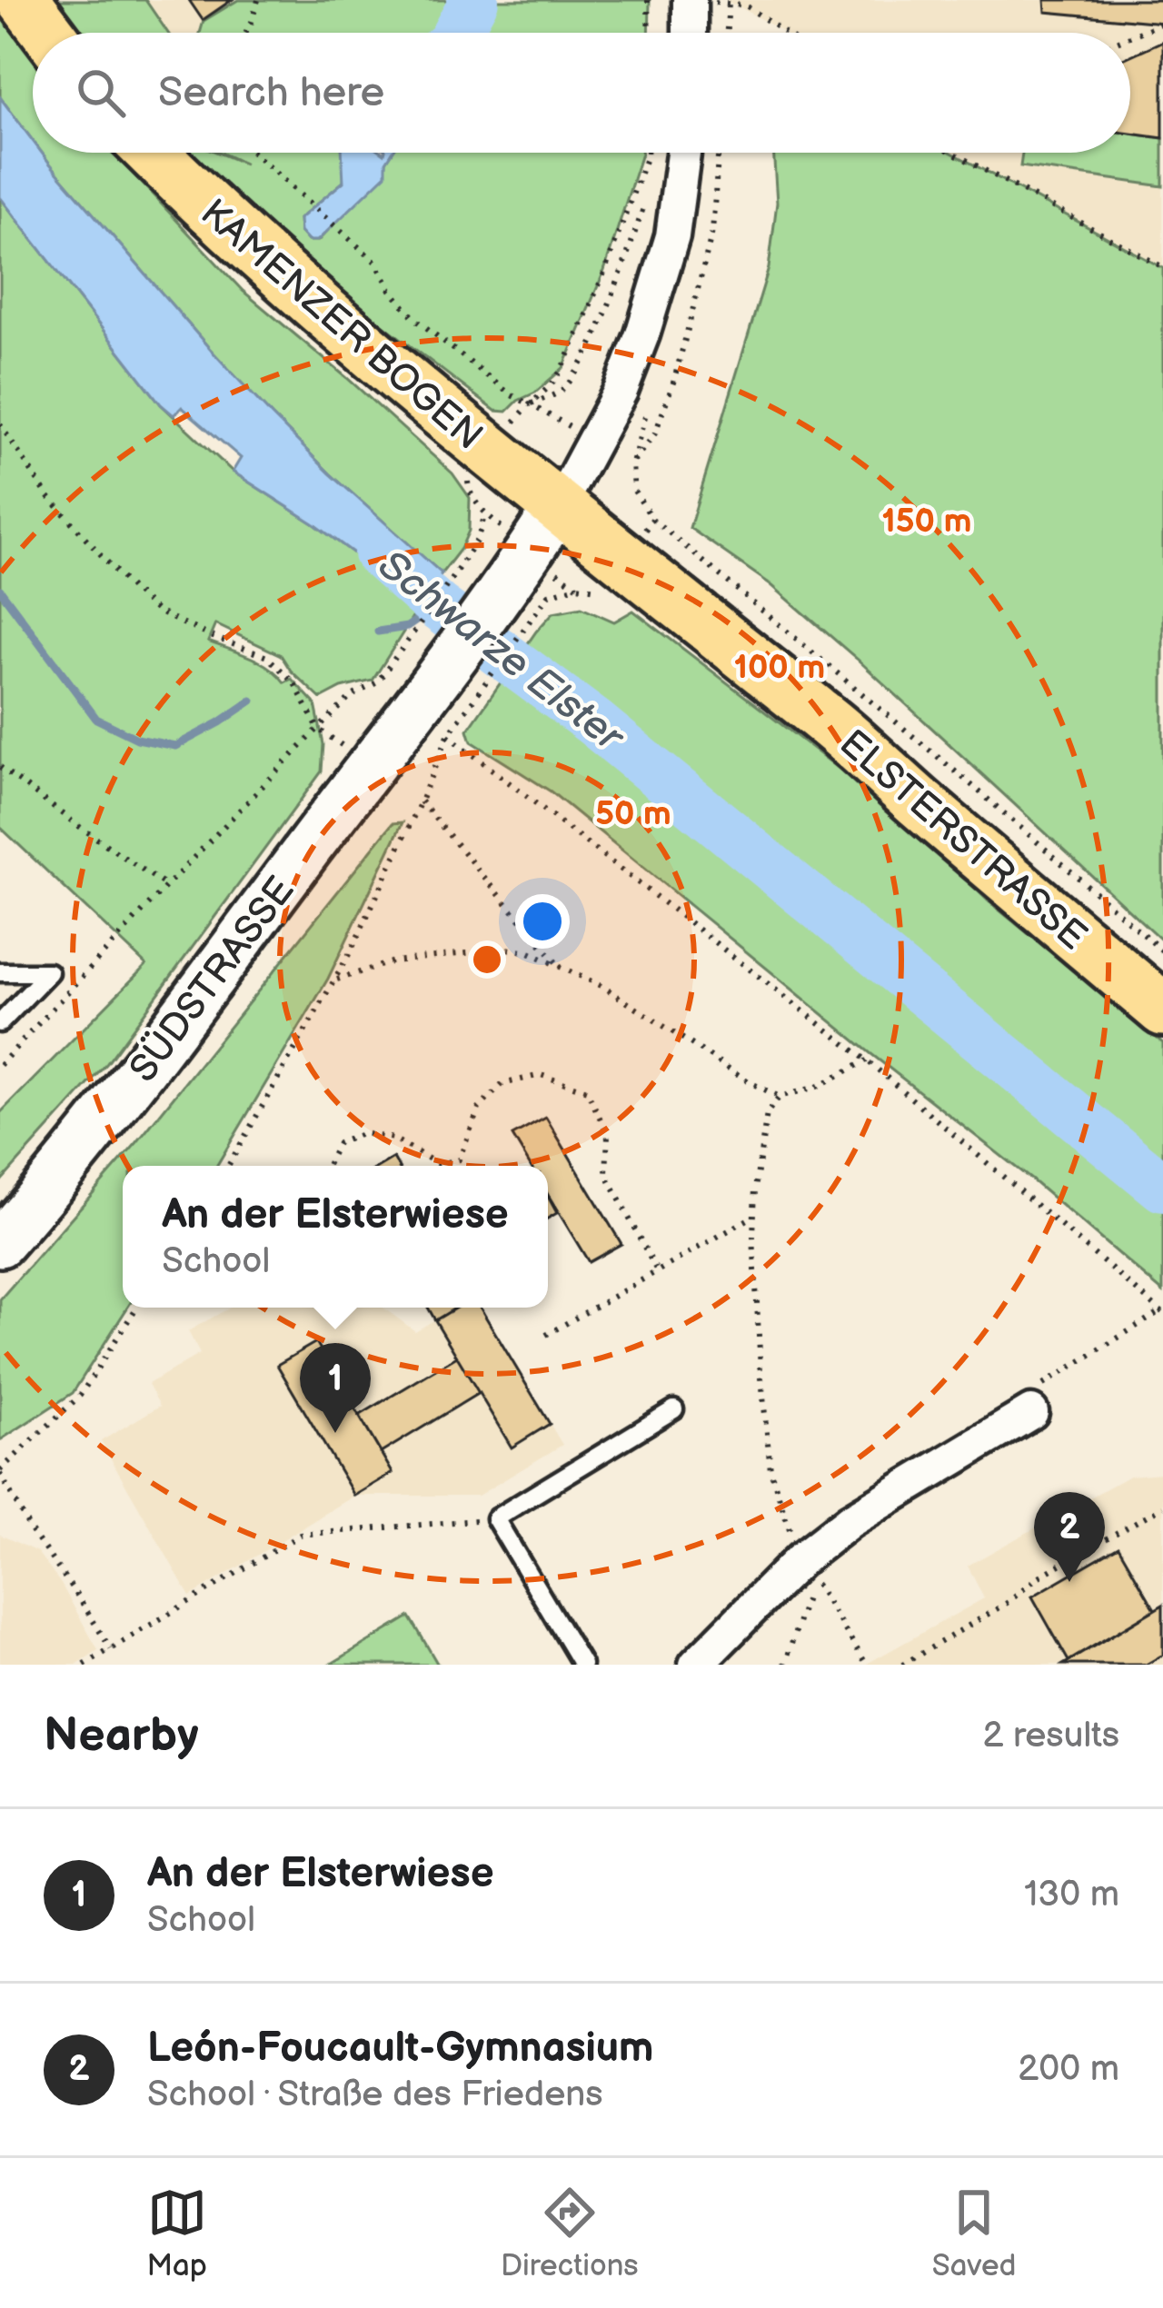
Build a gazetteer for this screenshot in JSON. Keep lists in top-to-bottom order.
{
  "streets": {
    "main road": ["KAMENZER BOGEN", "ELSTERSTRASSE", "SÜDSTRASSE"]
  },
  "crossings": [
    ["KAMENZER BOGEN", "ELSTERSTRASSE"]
  ],
  "water": ["Schwarze Elster"],
  "page": {
    "search": "Search here",
    "popup": ["An der Elsterwiese", "School"],
    "pins": ["1", "2"],
    "heading": ["Nearby", "2 results"],
    "list": [
      {
        "mark": "1",
        "name": "An der Elsterwiese",
        "note": "School",
        "value": "130 m"
      },
      {
        "mark": "2",
        "name": "León-Foucault-Gymnasium",
        "note": "School · Straße des Friedens",
        "value": "200 m"
      }
    ],
    "nav": ["Map", "Directions", "Saved"]
  },
  "rings": ["150 m", "100 m", "50 m"]
}
